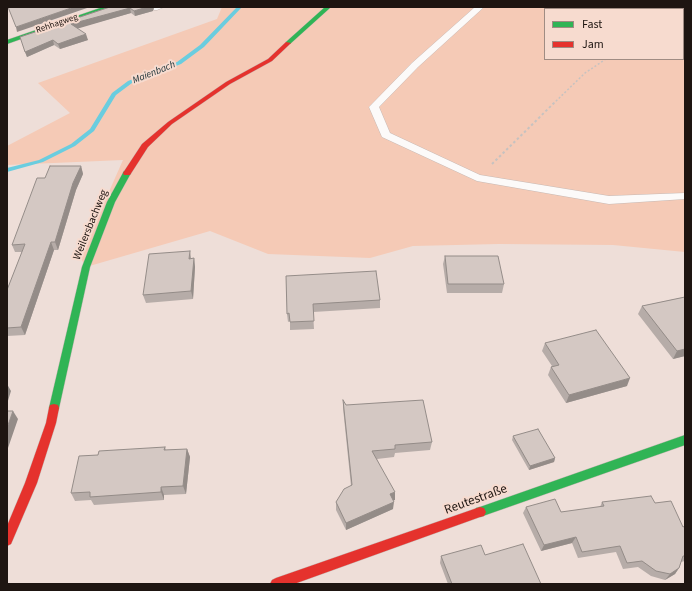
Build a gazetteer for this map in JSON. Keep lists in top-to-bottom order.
{
  "streets": {
    "street": ["Rehhagweg", "Weilersbachweg", "Reutestraße"]
  },
  "water": ["Maienbach"],
  "legend": ["Fast", "Jam"]
}
